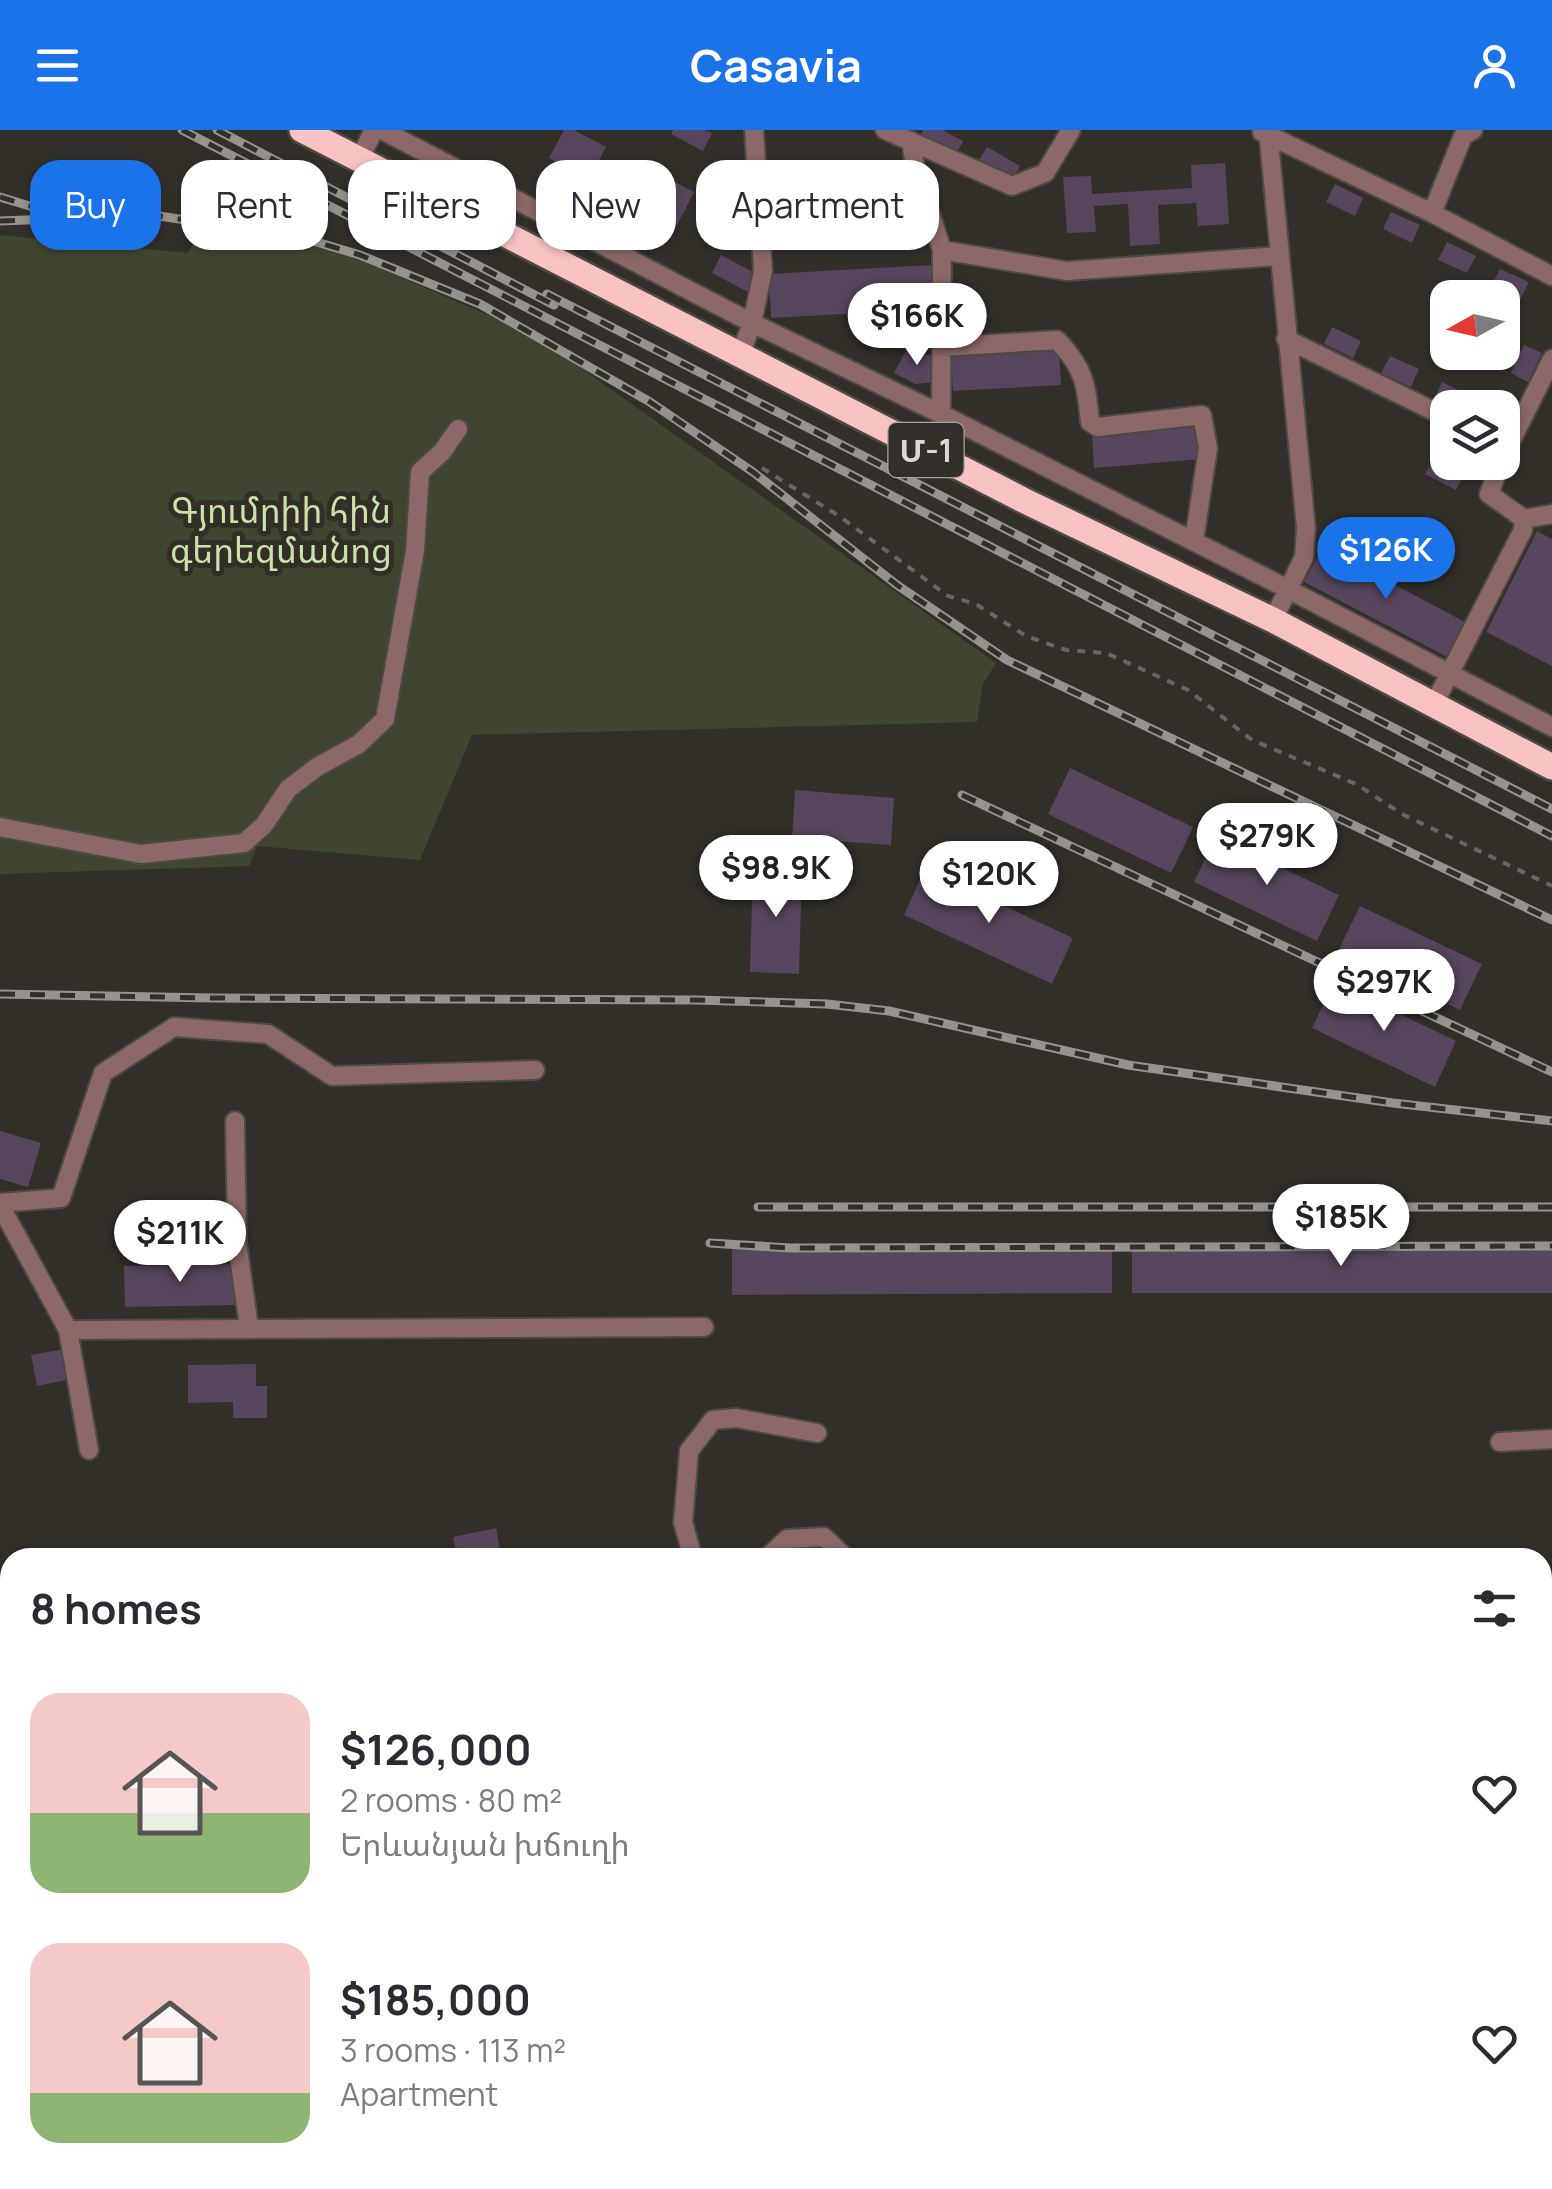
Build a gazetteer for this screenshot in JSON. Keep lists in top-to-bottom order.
{
  "streets": {
    "highway": ["Մ-1"]
  },
  "parks": ["Գյումրիի հին գերեզմանոց"],
  "north": "left",
  "page": {
    "header": "Casavia",
    "chip": [
      "Buy",
      "Rent",
      "Filters",
      "New",
      "Apartment"
    ],
    "price": [
      "$166K",
      "$126K",
      "$279K",
      "$98.9K",
      "$120K",
      "$297K",
      "$185K",
      "$211K"
    ],
    "heading": "8 homes",
    "list": [
      {
        "name": "$126,000",
        "note": "2 rooms · 80 m² · Երևանյան խճուղի"
      },
      {
        "name": "$185,000",
        "note": "3 rooms · 113 m² · Apartment"
      }
    ]
  }
}
